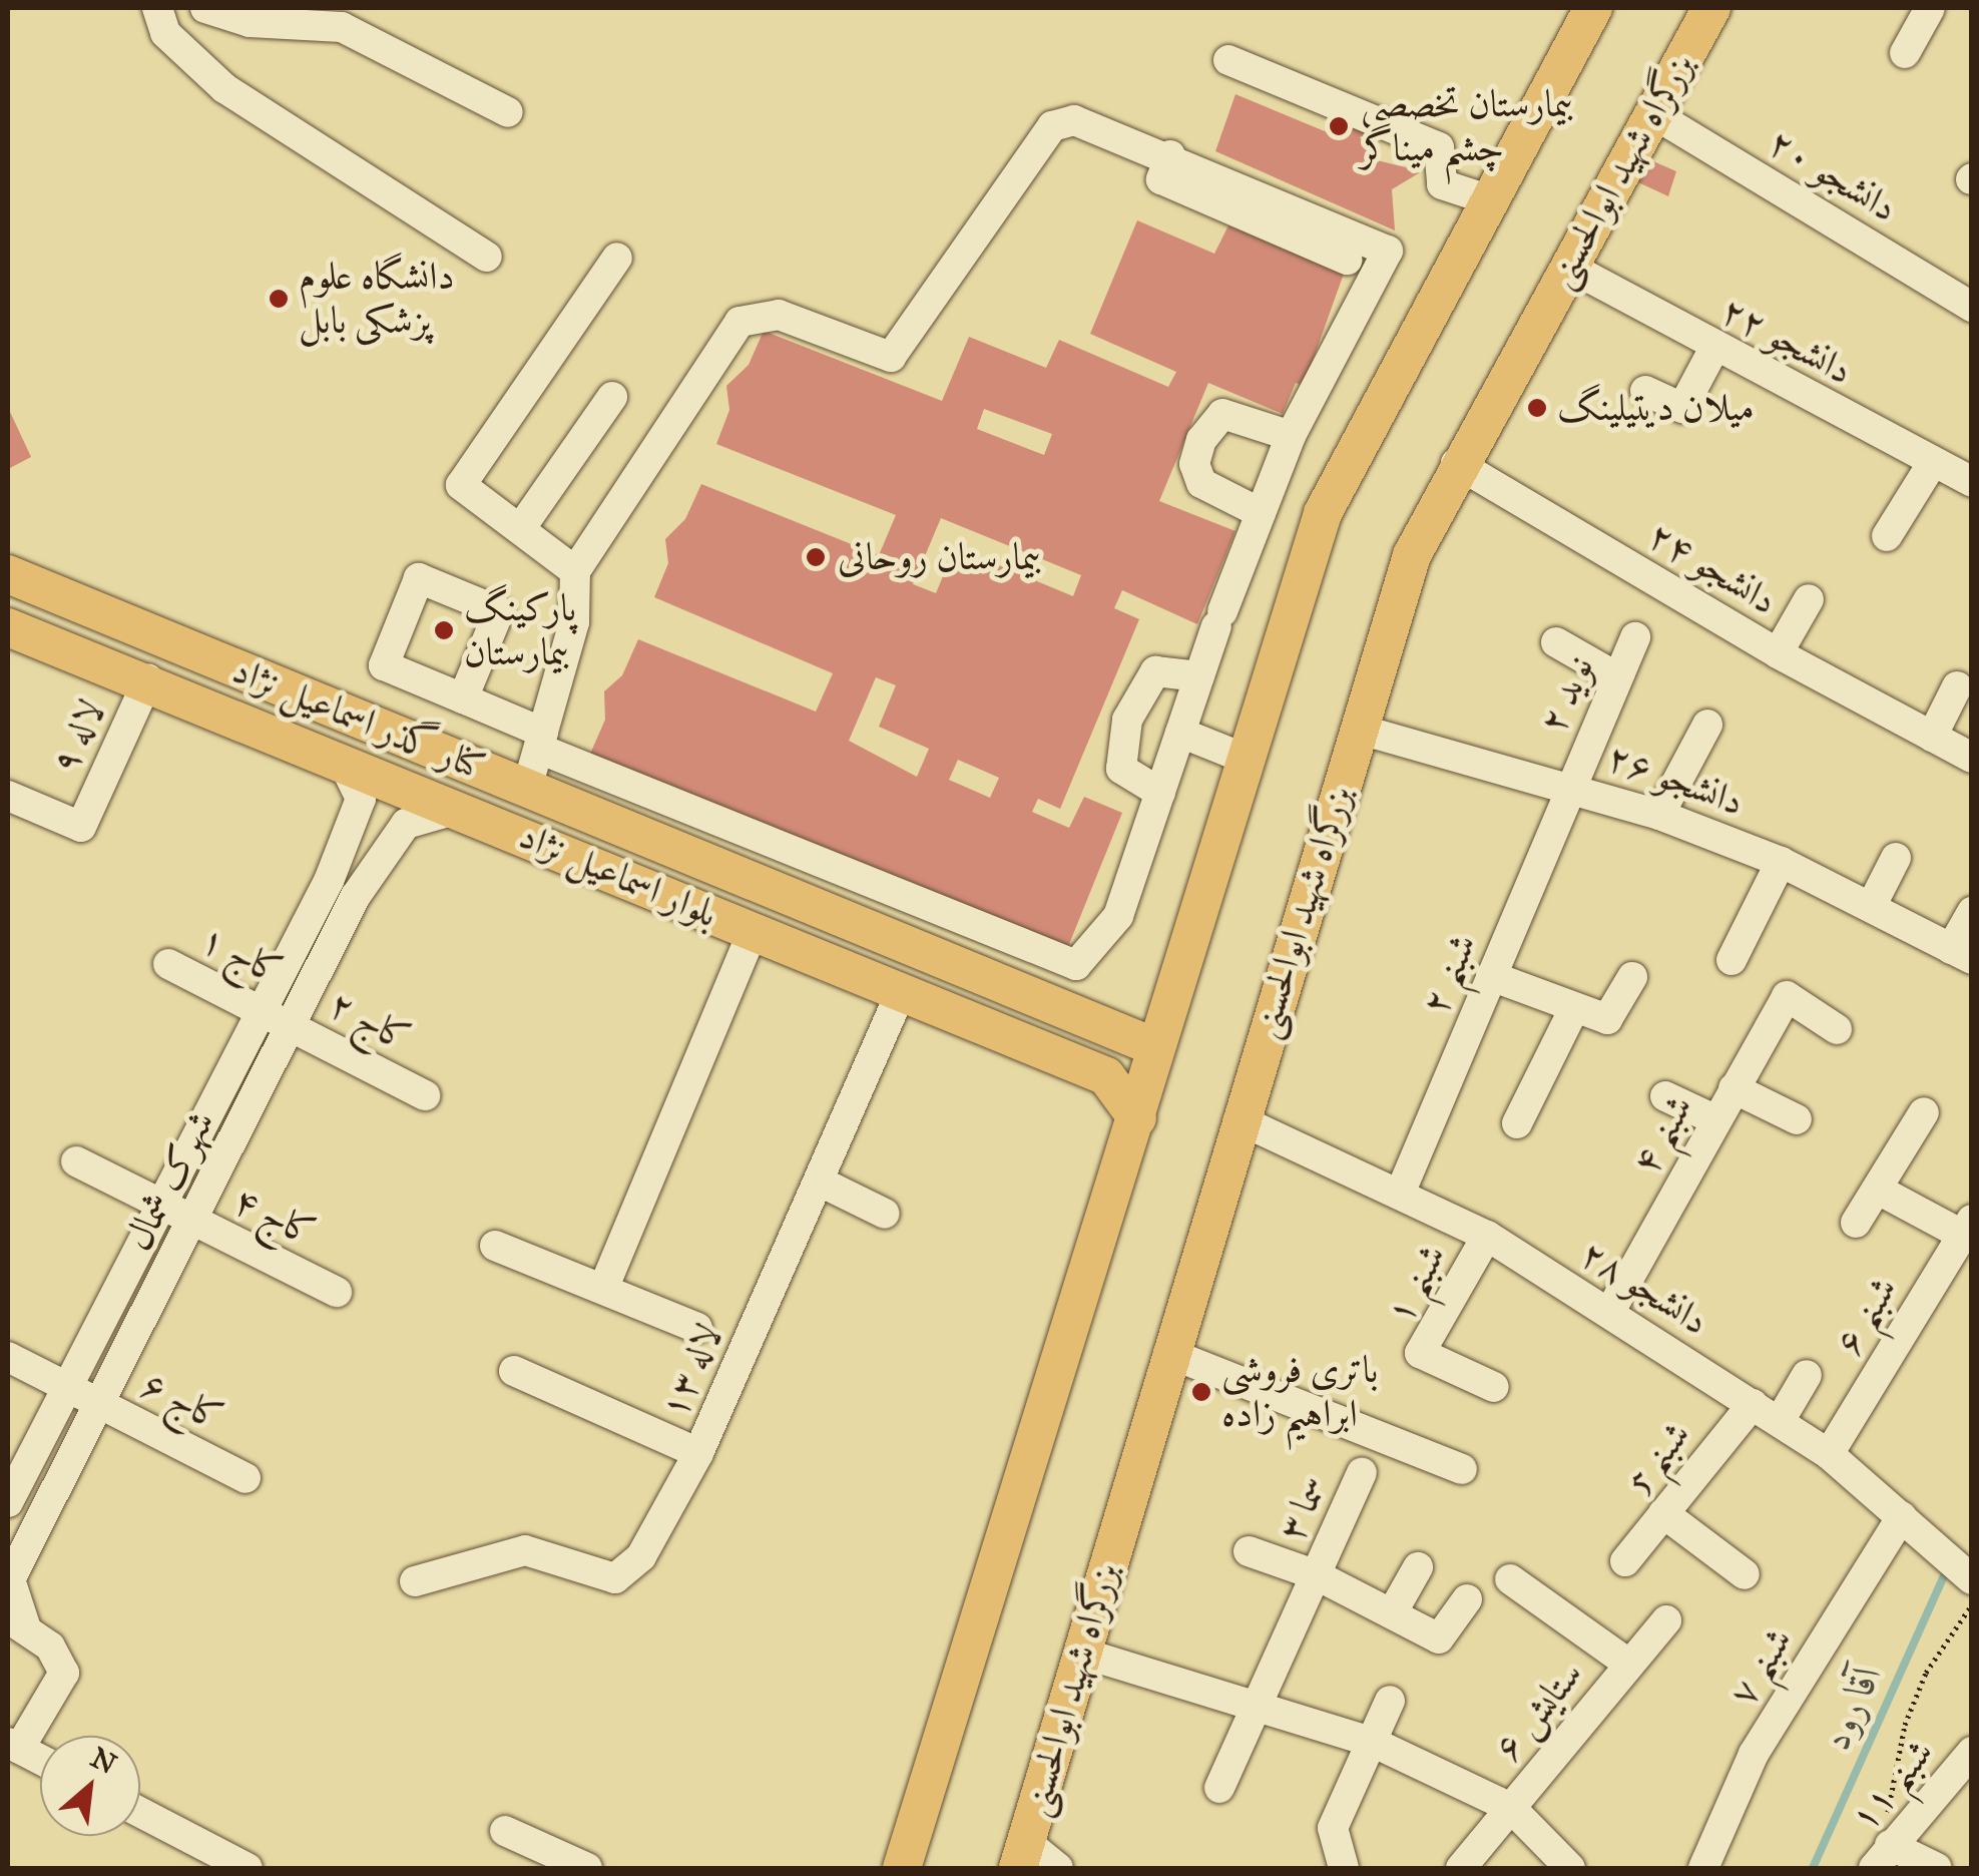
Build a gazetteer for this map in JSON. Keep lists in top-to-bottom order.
{
  "streets": {
    "main road": ["بزرگراه شهید ابوالحسنی", "کنار گذر اسماعیل نژاد", "بلوار اسماعیل نژاد"],
    "street": [
      "دانشجو ۲۰",
      "دانشجو ۲۲",
      "دانشجو ۲۴",
      "نوید ۲",
      "لاله ۹",
      "دانشجو ۲۶",
      "کاج ۱",
      "شبنم ۲",
      "کاج ۲",
      "شبنم ۴",
      "شهرک شمال",
      "کاج ۴",
      "شبنم ۱",
      "دانشجو ۲۸",
      "شبنم ۶",
      "لاله ۱۳",
      "کاج ۶",
      "شبنم 5",
      "سما ۳",
      "شبنم ۷",
      "ستایش ۶",
      "شبنم ۱۱"
    ]
  },
  "crossings": [
    ["بزرگراه شهید ابوالحسنی", "دانشجو ۲۰"],
    ["بزرگراه شهید ابوالحسنی", "دانشجو ۲۲"],
    ["بزرگراه شهید ابوالحسنی", "دانشجو ۲۴"],
    ["بزرگراه شهید ابوالحسنی", "دانشجو ۲۶"],
    ["بزرگراه شهید ابوالحسنی", "دانشجو ۲۸"],
    ["نوید ۲", "دانشجو ۲۶"],
    ["نوید ۲", "شبنم ۲"],
    ["لاله ۹", "بلوار اسماعیل نژاد"],
    ["دانشجو ۲۶", "شبنم ۲"],
    ["بلوار اسماعیل نژاد", "شهرک شمال"],
    ["بلوار اسماعیل نژاد", "لاله ۱۳"],
    ["کاج ۱", "کاج ۲"],
    ["کاج ۱", "شهرک شمال"],
    ["شبنم ۲", "دانشجو ۲۸"],
    ["کاج ۲", "شهرک شمال"],
    ["شبنم ۴", "دانشجو ۲۸"],
    ["شهرک شمال", "کاج ۴"],
    ["شهرک شمال", "کاج ۶"],
    ["شبنم ۱", "دانشجو ۲۸"],
    ["دانشجو ۲۸", "شبنم ۶"],
    ["دانشجو ۲۸", "شبنم 5"],
    ["دانشجو ۲۸", "شبنم ۷"]
  ],
  "water": ["آقا رود"],
  "places": [
    "بیمارستان تخصصی چشم میناگر",
    "دانشگاه علوم پزشکی بابل",
    "میلان دیتیلینگ",
    "بیمارستان روحانی",
    "پارکینگ بیمارستان",
    "باتری فروشی ابراهیم زاده"
  ],
  "north": "top right"
}
